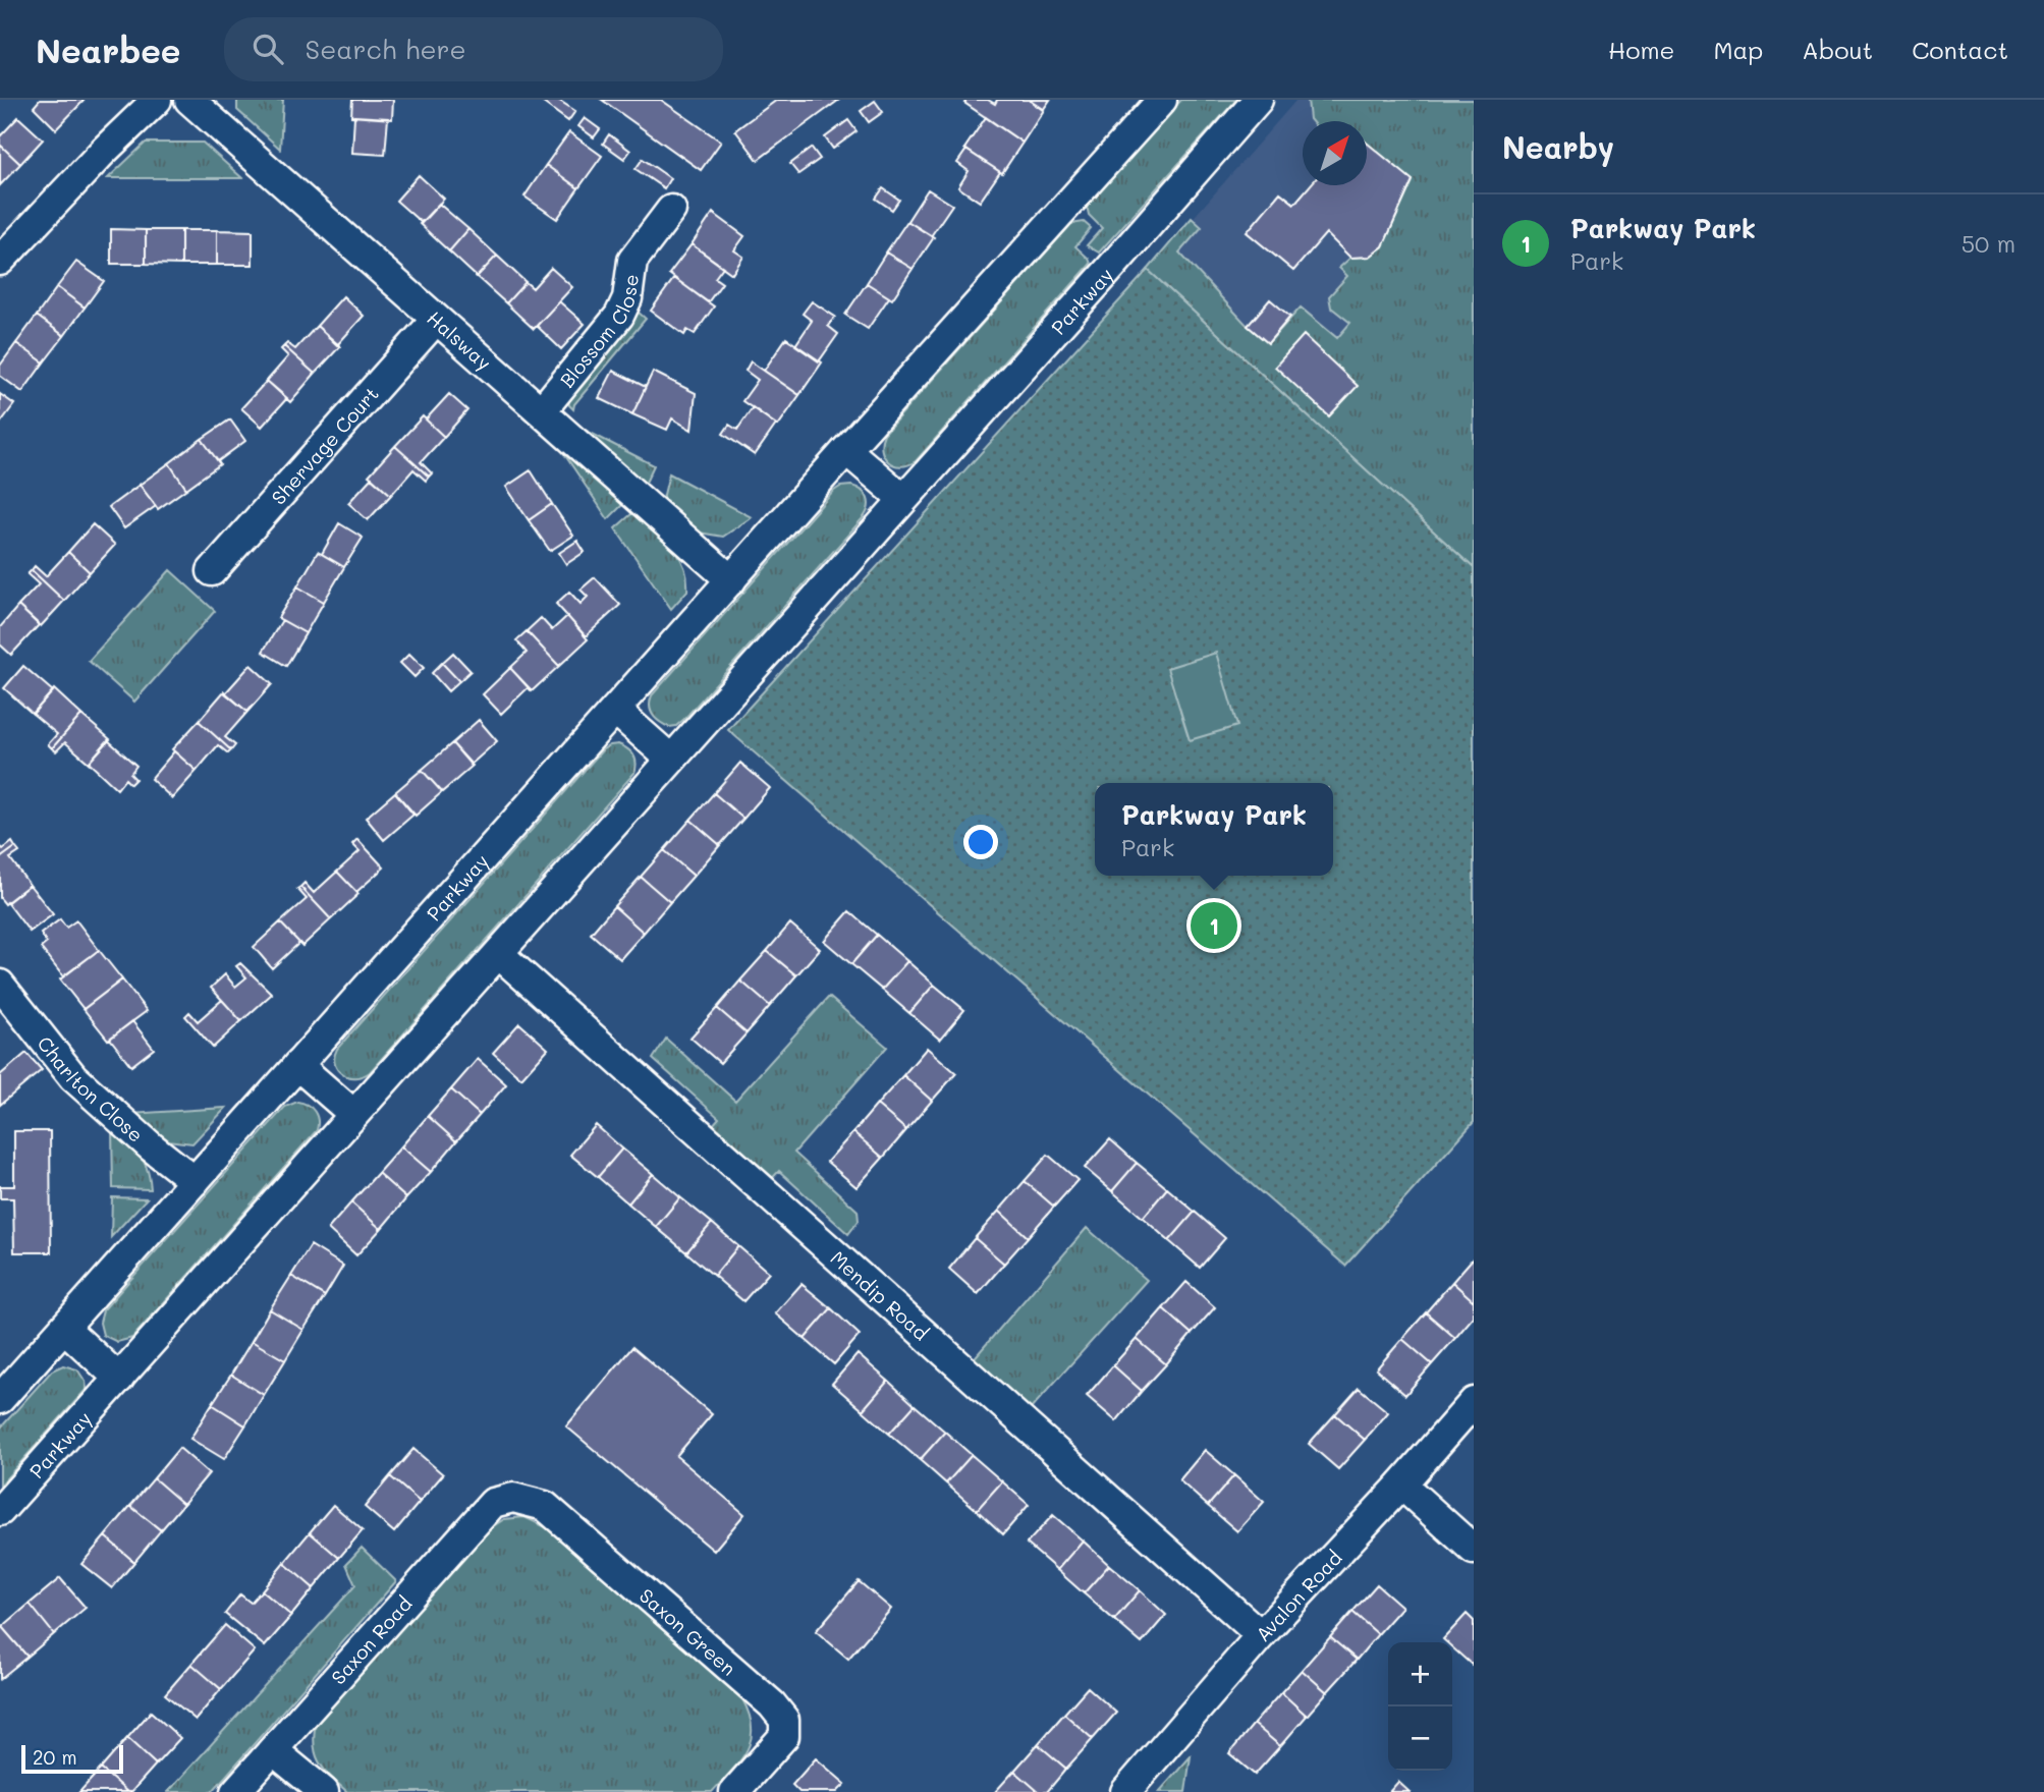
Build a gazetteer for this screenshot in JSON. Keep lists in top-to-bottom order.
{
  "streets": {
    "street": [
      "Parkway",
      "Blossom Close",
      "Halsway",
      "Shervage Court",
      "Charlton Close",
      "Mendip Road",
      "Avalon Road",
      "Saxon Green",
      "Saxon Road"
    ]
  },
  "crossings": [
    ["Parkway", "Halsway"],
    ["Parkway", "Charlton Close"],
    ["Parkway", "Mendip Road"],
    ["Blossom Close", "Halsway"],
    ["Halsway", "Shervage Court"],
    ["Mendip Road", "Avalon Road"],
    ["Saxon Green", "Saxon Road"]
  ],
  "scale_bar": "20 m",
  "north": "top right",
  "page": {
    "header": "Nearbee",
    "search": "Search here",
    "nav": [
      "Home",
      "Map",
      "About",
      "Contact"
    ],
    "heading": "Nearby",
    "list": [
      {
        "mark": "1",
        "name": "Parkway Park",
        "note": "Park",
        "value": "50 m"
      }
    ],
    "popup": ["Parkway Park", "Park"],
    "pins": "1",
    "map_buttons": ["+", "−"],
    "scale": "20 m"
  }
}
